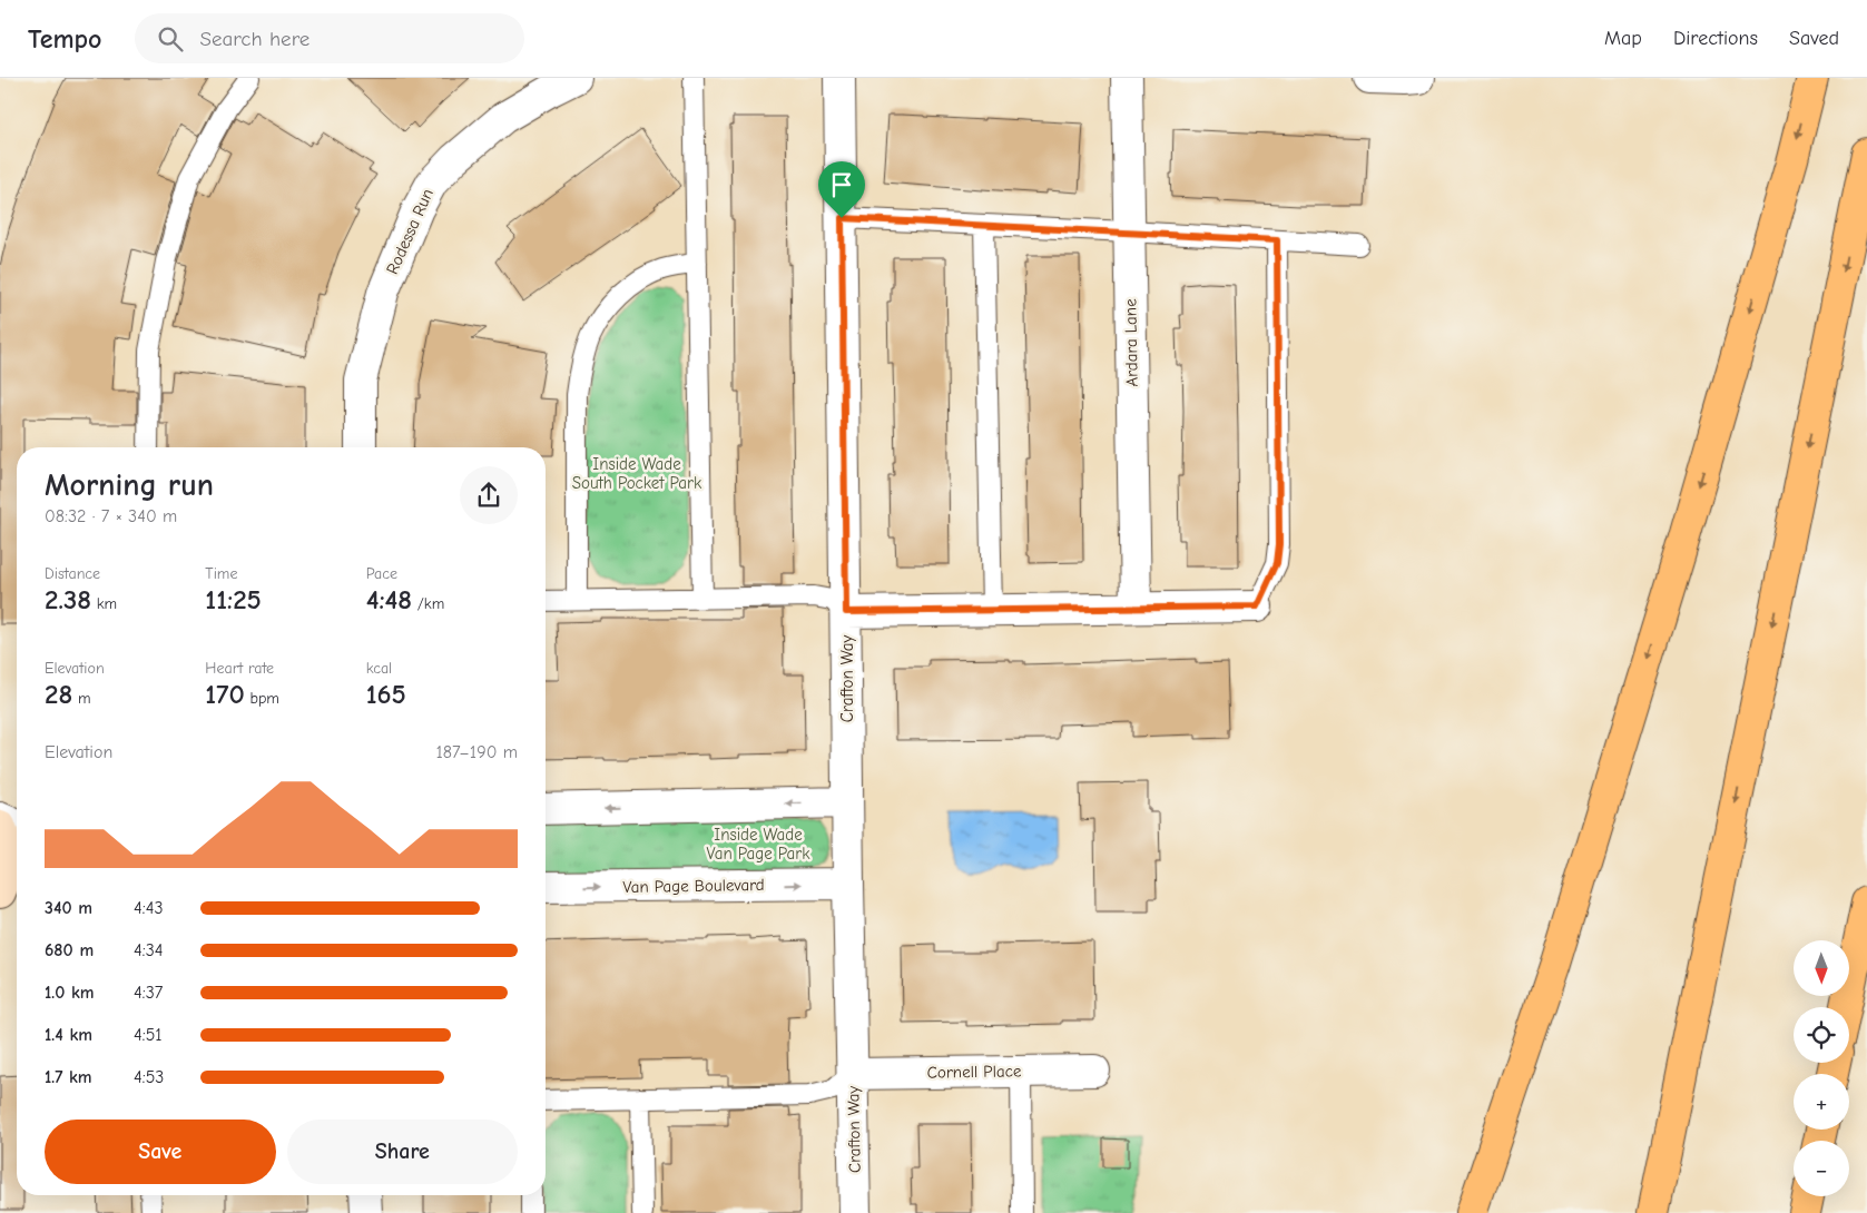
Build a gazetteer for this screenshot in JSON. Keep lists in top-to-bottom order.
{
  "streets": {
    "street": [
      "Rodessa Run",
      "Ardara Lane",
      "Crafton Way",
      "Van Page Boulevard",
      "Cornell Place"
    ]
  },
  "crossings": [
    ["Crafton Way", "Van Page Boulevard"],
    ["Crafton Way", "Cornell Place"]
  ],
  "parks": ["Inside Wade South Pocket Park", "Inside Wade Van Page Park"],
  "north": "bottom",
  "page": {
    "header": "Tempo",
    "search": "Search here",
    "nav": ["Map", "Directions", "Saved"],
    "heading": ["Morning run", "08:32 · 7 × 340 m"],
    "stats": [
      ["Distance", "2.38 km"],
      ["Time", "11:25"],
      ["Pace", "4:48 /km"],
      ["Elevation", "28 m"],
      ["Heart rate", "170 bpm"],
      ["kcal", "165"]
    ],
    "chart": ["Elevation", "187–190 m"],
    "list": [
      {
        "name": "340 m",
        "note": "4:43"
      },
      {
        "name": "680 m",
        "note": "4:34"
      },
      {
        "name": "1.0 km",
        "note": "4:37"
      },
      {
        "name": "1.4 km",
        "note": "4:51"
      },
      {
        "name": "1.7 km",
        "note": "4:53"
      }
    ],
    "map_buttons": ["+", "−"],
    "buttons": ["Save", "Share"]
  }
}
